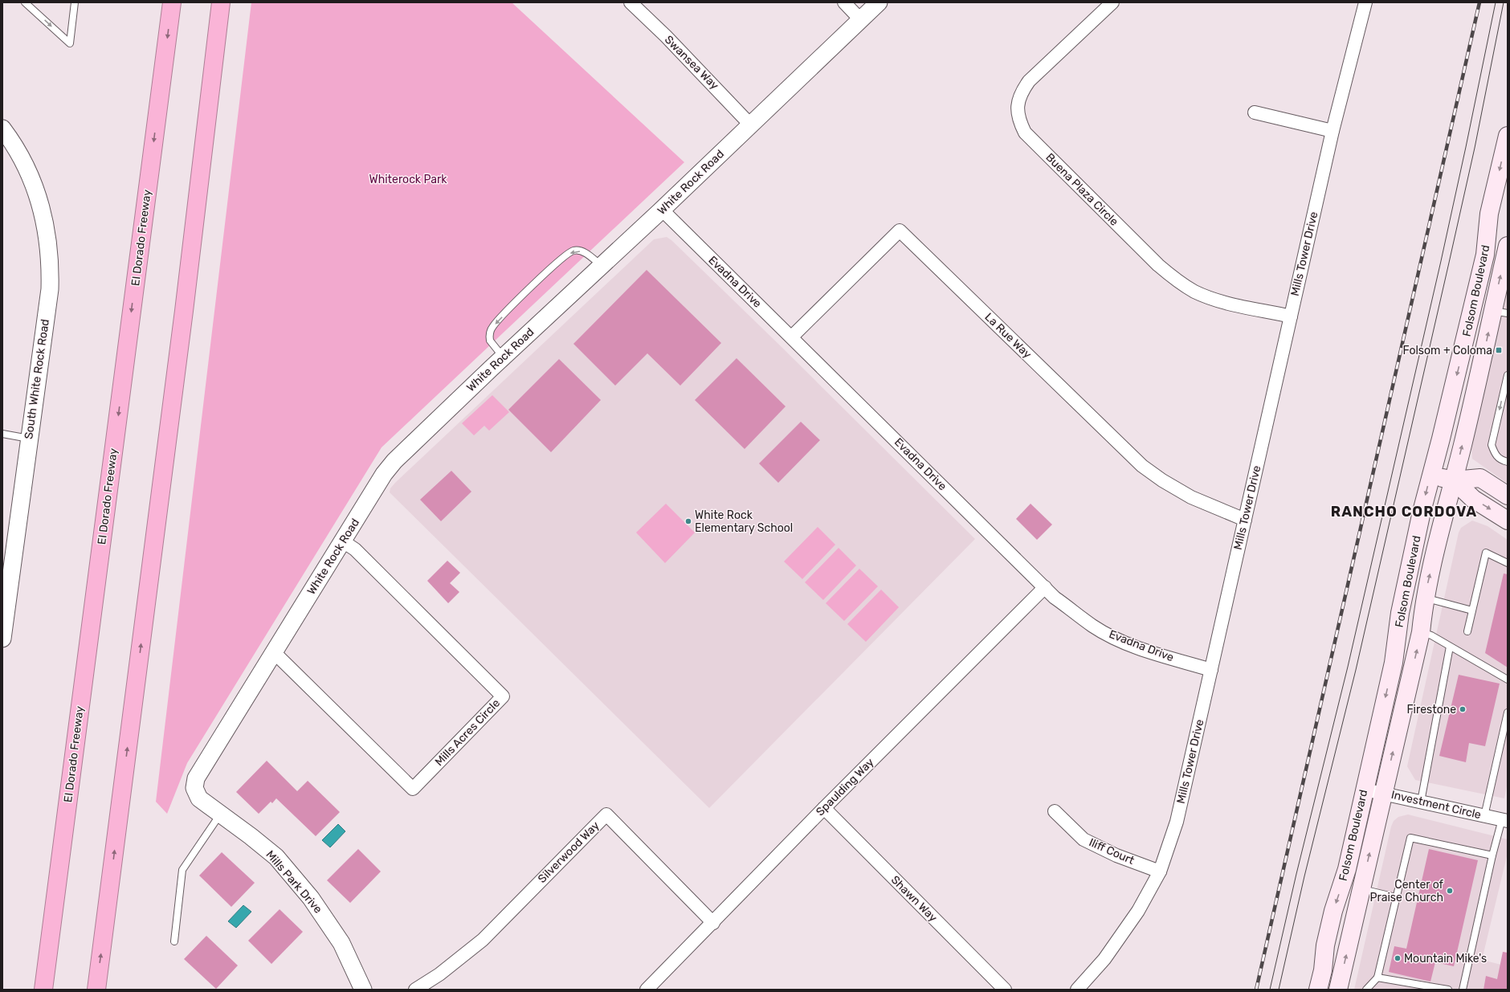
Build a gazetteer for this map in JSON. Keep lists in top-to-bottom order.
{
  "streets": {
    "highway": ["El Dorado Freeway"],
    "main road": ["Folsom Boulevard"],
    "street": [
      "Swansea Way",
      "White Rock Road",
      "Buena Plaza Circle",
      "Mills Tower Drive",
      "Evadna Drive",
      "La Rue Way",
      "South White Rock Road",
      "Mills Acres Circle",
      "Spaulding Way",
      "Investment Circle",
      "Iliff Court",
      "Silverwood Way",
      "Mills Park Drive",
      "Shawn Way"
    ]
  },
  "crossings": [
    ["Swansea Way", "White Rock Road"],
    ["White Rock Road", "Evadna Drive"],
    ["White Rock Road", "Mills Acres Circle"],
    ["White Rock Road", "Mills Park Drive"],
    ["Buena Plaza Circle", "Mills Tower Drive"],
    ["Mills Tower Drive", "Evadna Drive"],
    ["Mills Tower Drive", "La Rue Way"],
    ["Mills Tower Drive", "Iliff Court"],
    ["Evadna Drive", "La Rue Way"],
    ["Evadna Drive", "Spaulding Way"],
    ["Folsom Boulevard", "Investment Circle"],
    ["Spaulding Way", "Silverwood Way"],
    ["Spaulding Way", "Shawn Way"]
  ],
  "districts": ["RANCHO CORDOVA"],
  "parks": ["Whiterock Park"],
  "places": {
    "transit": ["Folsom + Coloma"],
    "other": [
      "White Rock Elementary School",
      "Firestone",
      "Center of Praise Church",
      "Mountain Mike's"
    ]
  }
}
